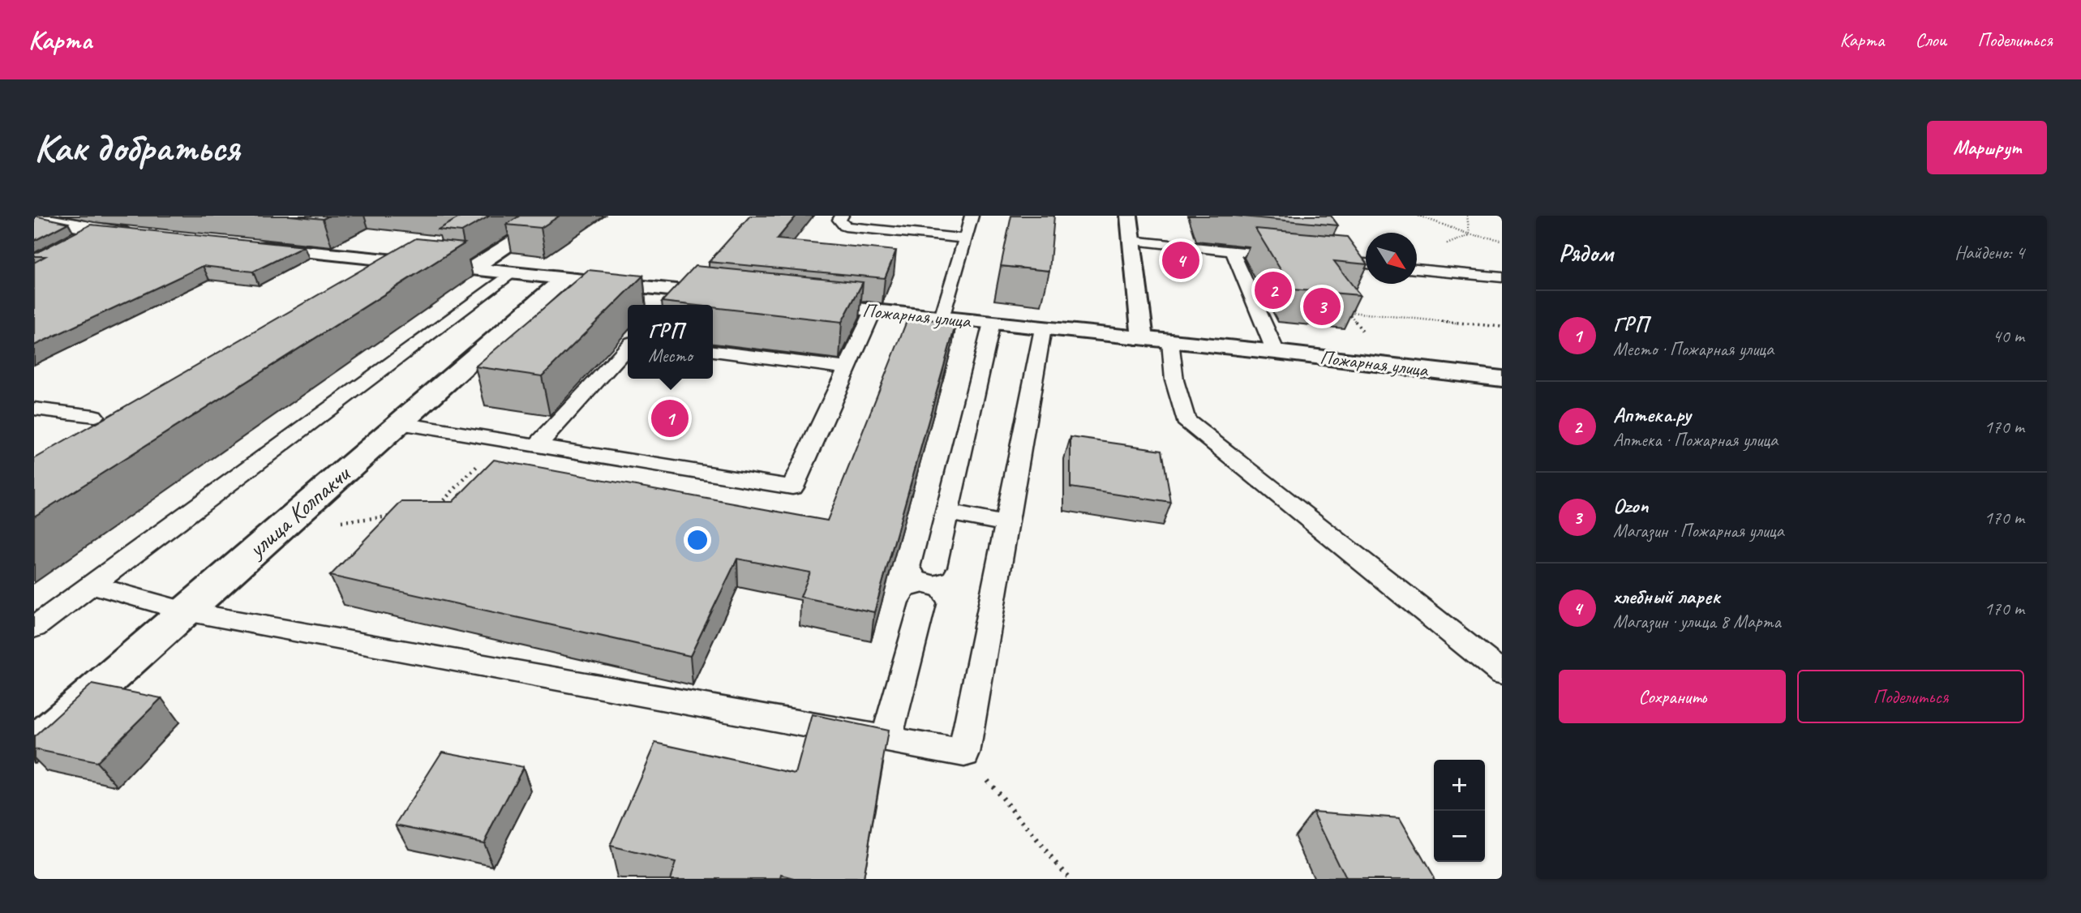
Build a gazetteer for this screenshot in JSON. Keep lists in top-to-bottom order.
{
  "streets": {
    "street": ["Пожарная улица", "улица Колпакчи"]
  },
  "north": "bottom right",
  "page": {
    "header": "Карта",
    "nav": ["Карта", "Слои", "Поделиться"],
    "buttons": [
      "Маршрут",
      ["Сохранить", "Поделиться"]
    ],
    "title": "Как добраться",
    "heading": ["Рядом", "Найдено: 4"],
    "pins": [
      "4",
      "2",
      "3",
      "1"
    ],
    "list": [
      {
        "mark": "1",
        "name": "ГРП",
        "note": "Место · Пожарная улица",
        "value": "40 m"
      },
      {
        "mark": "2",
        "name": "Аптека.ру",
        "note": "Аптека · Пожарная улица",
        "value": "170 m"
      },
      {
        "mark": "3",
        "name": "Ozon",
        "note": "Магазин · Пожарная улица",
        "value": "170 m"
      },
      {
        "mark": "4",
        "name": "хлебный ларек",
        "note": "Магазин · улица 8 Марта",
        "value": "170 m"
      }
    ],
    "popup": ["ГРП", "Место"],
    "map_buttons": ["+", "−"]
  }
}
